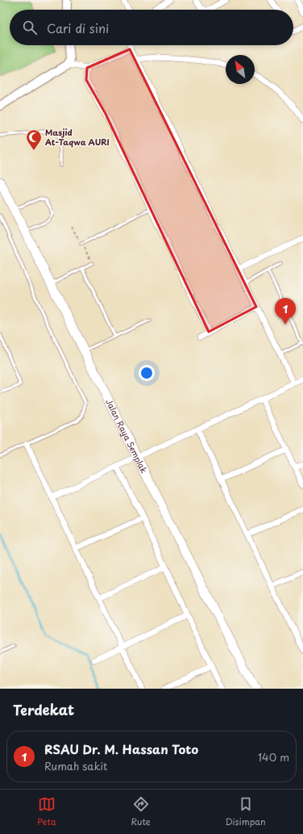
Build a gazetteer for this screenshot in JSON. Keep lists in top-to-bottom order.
{
  "streets": {
    "main road": ["Jalan Raya Semplak"]
  },
  "places": {
    "mosque": ["Masjid At-Taqwa AURI"]
  },
  "north": "top left",
  "page": {
    "search": "Cari di sini",
    "pins": "1",
    "heading": "Terdekat",
    "list": [
      {
        "mark": "1",
        "name": "RSAU Dr. M. Hassan Toto",
        "note": "Rumah sakit",
        "value": "140 m"
      }
    ],
    "nav": ["Peta", "Rute", "Disimpan"]
  }
}
